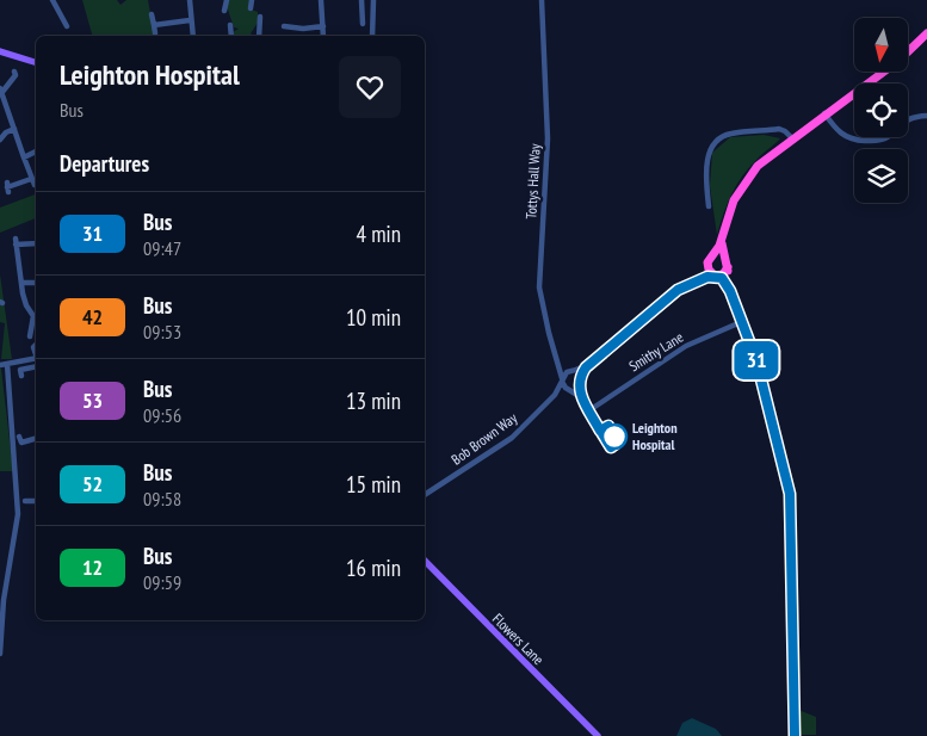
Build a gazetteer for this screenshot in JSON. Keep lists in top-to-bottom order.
{
  "streets": {
    "main road": ["Flowers Lane"],
    "street": ["Tottys Hall Way", "Smithy Lane", "Bob Brown Way"]
  },
  "crossings": [
    ["Tottys Hall Way", "Bob Brown Way"]
  ],
  "places": ["Leighton Hospital"],
  "lines": ["bus line 31"],
  "north": "bottom",
  "page": {
    "on_map": "31",
    "heading": [
      ["Leighton Hospital", "Bus"],
      "Departures"
    ],
    "list": [
      {
        "mark": "31",
        "name": "Bus",
        "note": "09:47",
        "value": "4 min"
      },
      {
        "mark": "42",
        "name": "Bus",
        "note": "09:53",
        "value": "10 min"
      },
      {
        "mark": "53",
        "name": "Bus",
        "note": "09:56",
        "value": "13 min"
      },
      {
        "mark": "52",
        "name": "Bus",
        "note": "09:58",
        "value": "15 min"
      },
      {
        "mark": "12",
        "name": "Bus",
        "note": "09:59",
        "value": "16 min"
      }
    ]
  }
}
